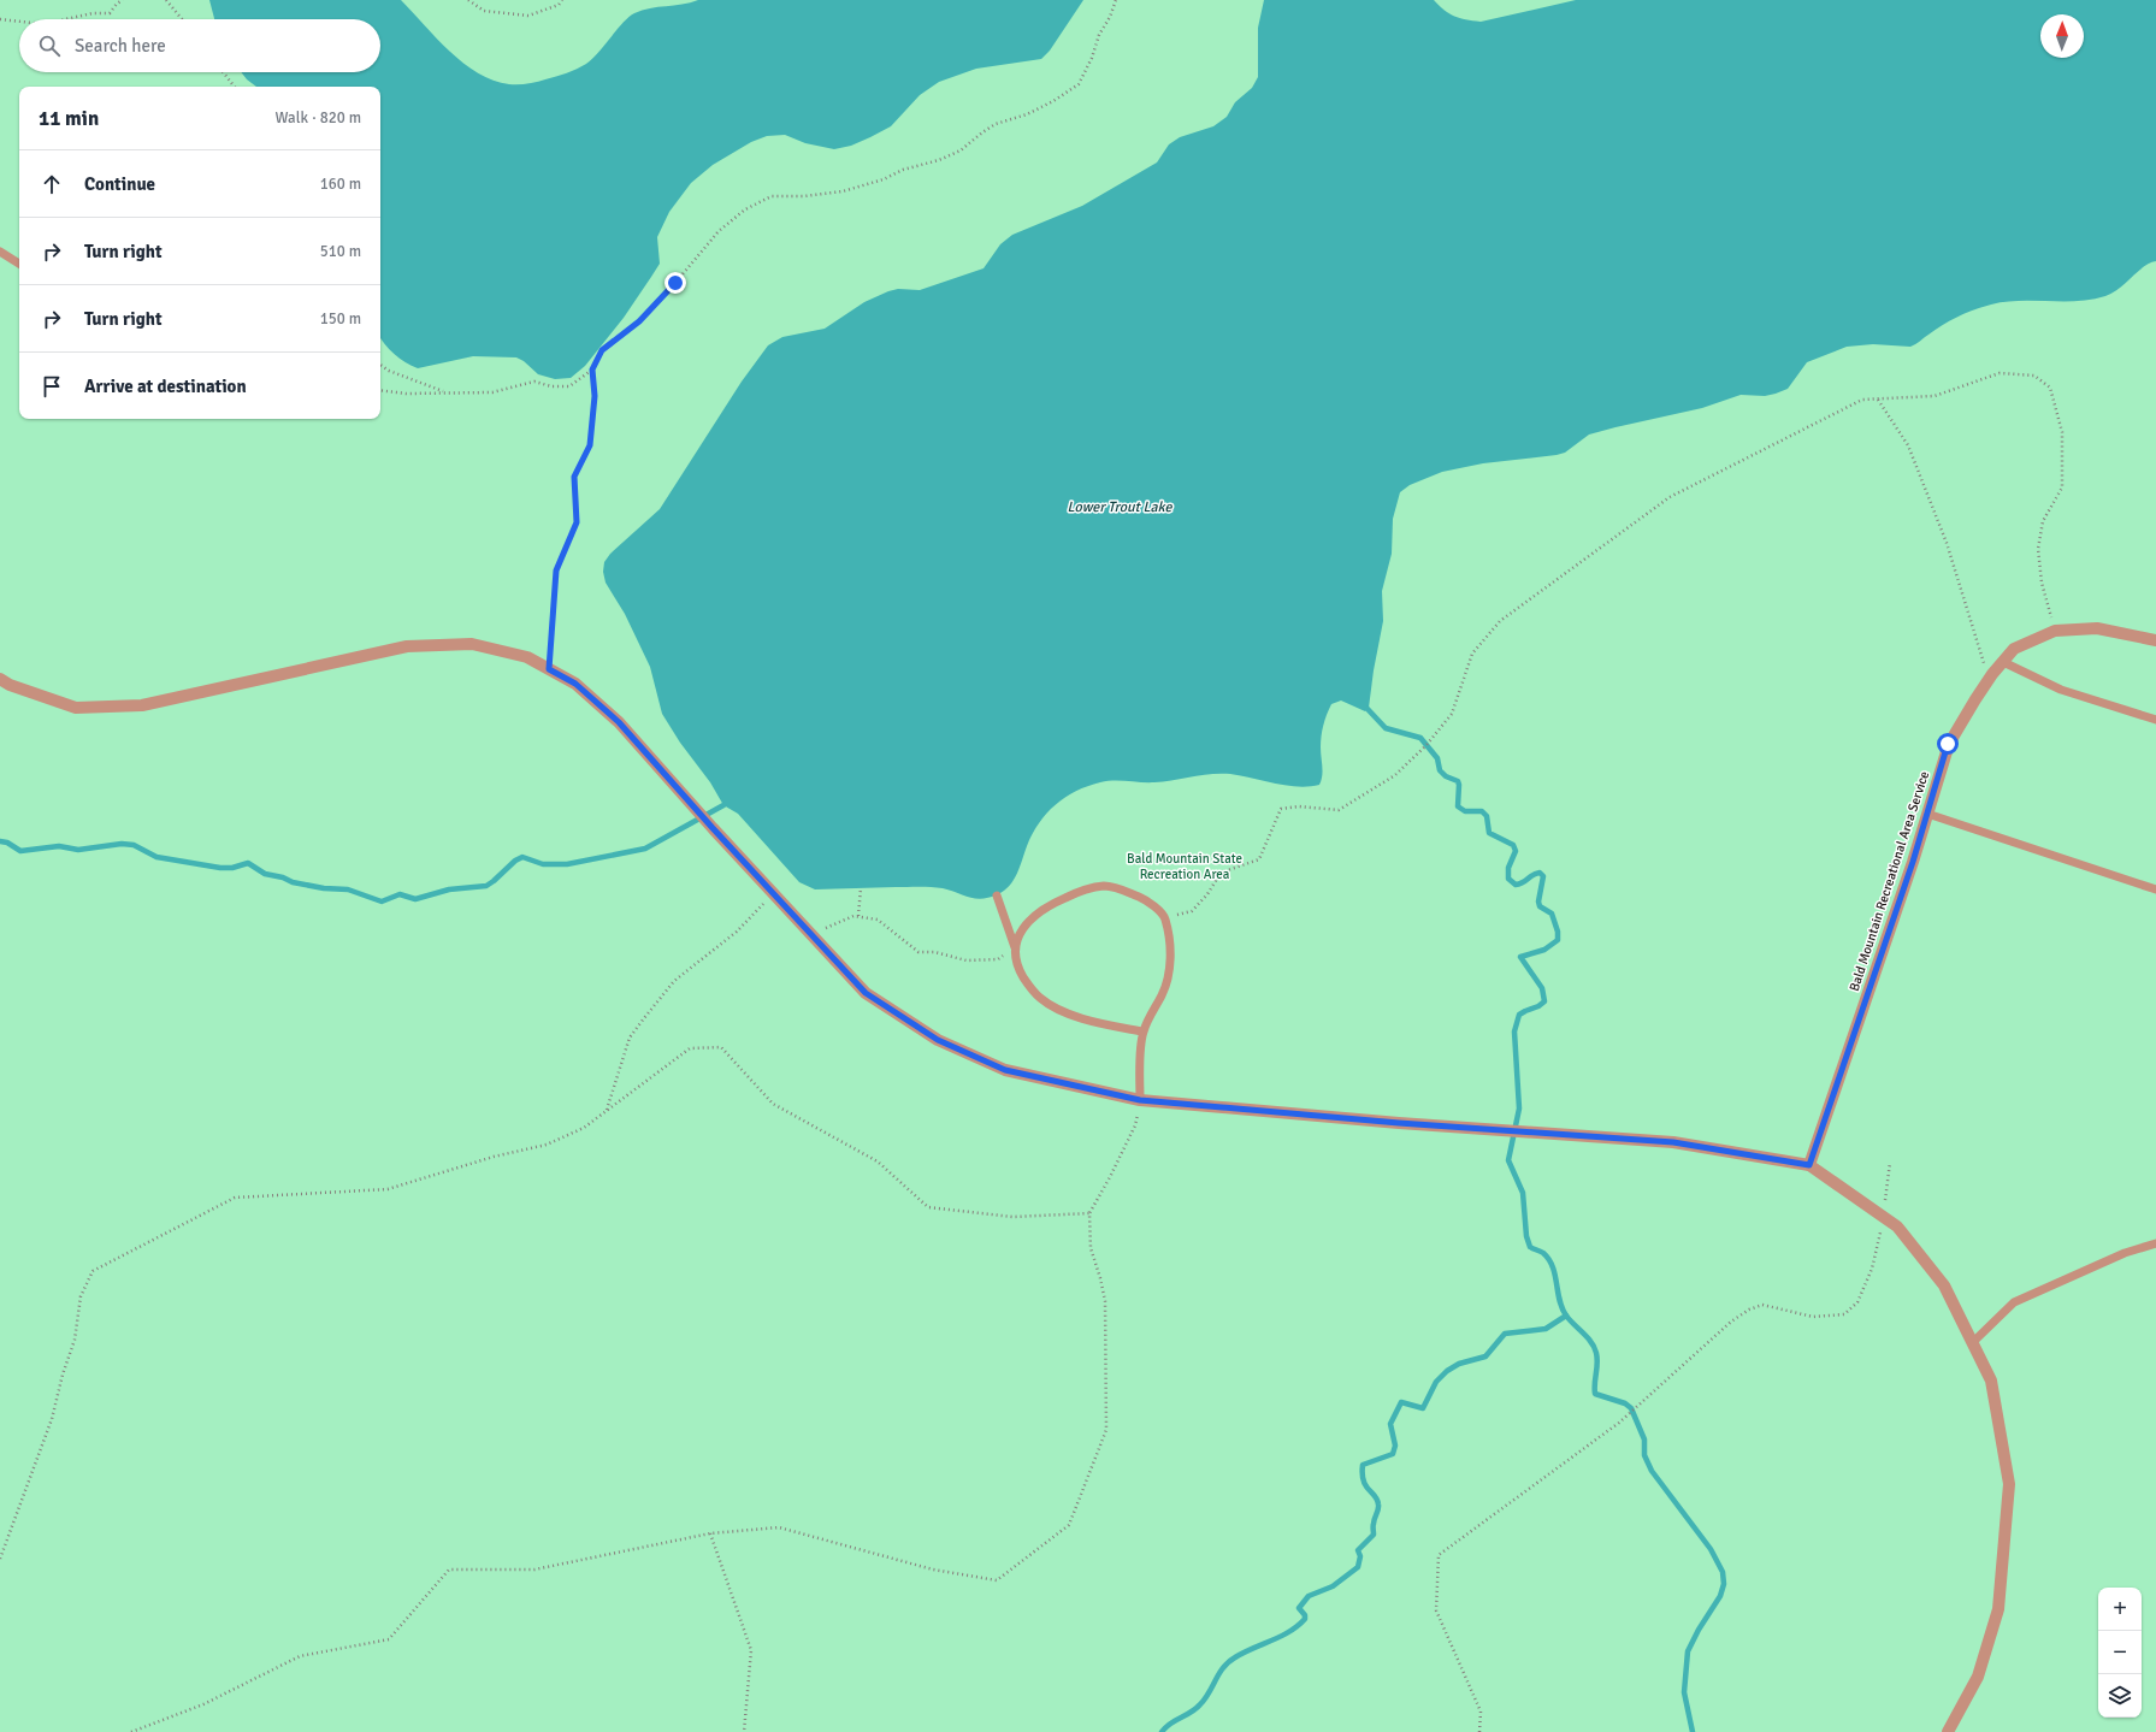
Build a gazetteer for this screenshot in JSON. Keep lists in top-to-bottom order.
{
  "streets": {
    "street": ["Bald Mountain Recreational Area Service"]
  },
  "water": ["Lower Trout Lake"],
  "parks": ["Bald Mountain State Recreation Area"],
  "north": "top",
  "page": {
    "search": "Search here",
    "heading": ["11 min", "Walk · 820 m"],
    "list": [
      ["Continue", "160 m"],
      ["Turn right", "510 m"],
      ["Turn right", "150 m"],
      "Arrive at destination"
    ],
    "map_buttons": ["+", "−"]
  }
}
